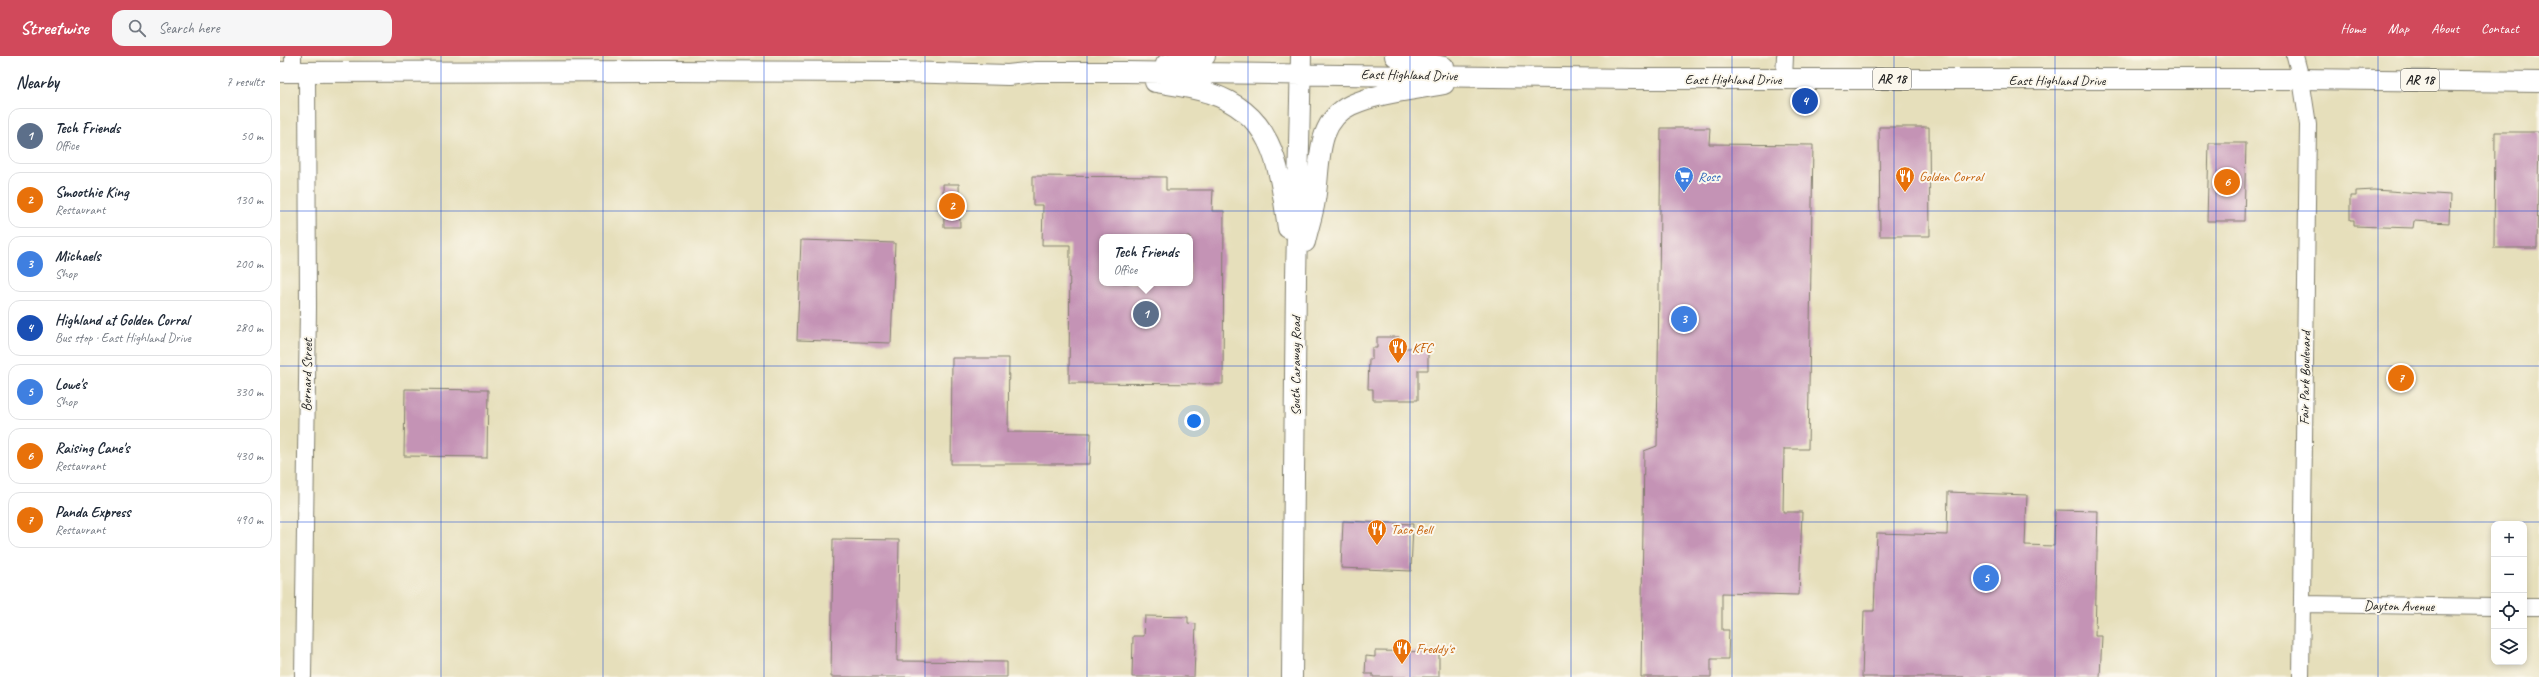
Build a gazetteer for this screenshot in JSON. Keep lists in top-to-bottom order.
{
  "streets": {
    "main road": ["East Highland Drive", "AR 18", "South Caraway Road"],
    "street": ["Bernard Street", "Fair Park Boulevard", "Dayton Avenue"]
  },
  "crossings": [
    ["East Highland Drive", "South Caraway Road"],
    ["East Highland Drive", "Bernard Street"],
    ["East Highland Drive", "Fair Park Boulevard"],
    ["Fair Park Boulevard", "Dayton Avenue"]
  ],
  "places": {
    "supermarket": ["Ross"],
    "restaurant": [
      "Golden Corral",
      "KFC",
      "Taco Bell",
      "Freddy's"
    ]
  },
  "page": {
    "header": "Streetwise",
    "search": "Search here",
    "nav": [
      "Home",
      "Map",
      "About",
      "Contact"
    ],
    "heading": ["Nearby", "7 results"],
    "pins": [
      "4",
      "6",
      "2",
      "1",
      "3",
      "7",
      "5"
    ],
    "list": [
      {
        "mark": "1",
        "name": "Tech Friends",
        "note": "Office",
        "value": "50 m"
      },
      {
        "mark": "2",
        "name": "Smoothie King",
        "note": "Restaurant",
        "value": "130 m"
      },
      {
        "mark": "3",
        "name": "Michaels",
        "note": "Shop",
        "value": "200 m"
      },
      {
        "mark": "4",
        "name": "Highland at Golden Corral",
        "note": "Bus stop · East Highland Drive",
        "value": "280 m"
      },
      {
        "mark": "5",
        "name": "Lowe's",
        "note": "Shop",
        "value": "330 m"
      },
      {
        "mark": "6",
        "name": "Raising Cane's",
        "note": "Restaurant",
        "value": "430 m"
      },
      {
        "mark": "7",
        "name": "Panda Express",
        "note": "Restaurant",
        "value": "490 m"
      }
    ],
    "popup": ["Tech Friends", "Office"],
    "map_buttons": ["+", "−"]
  }
}
